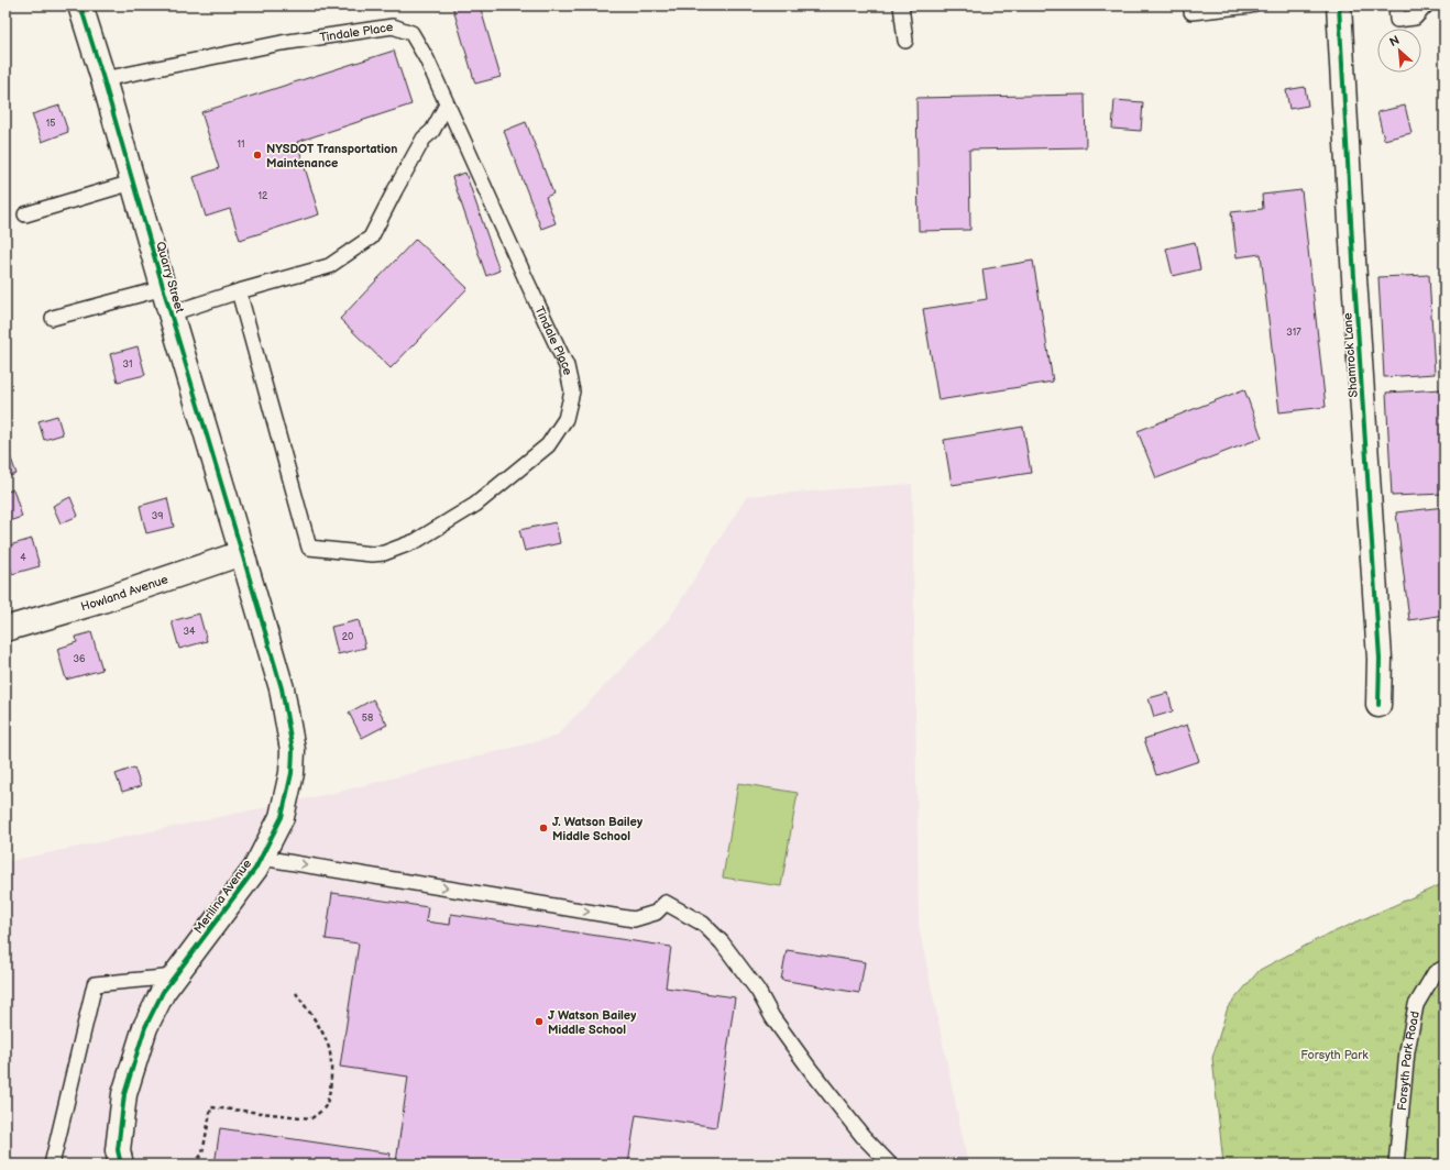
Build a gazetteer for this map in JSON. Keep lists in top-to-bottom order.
{
  "streets": {
    "street": [
      "Quarry Street",
      "Shamrock Lane",
      "Howland Avenue",
      "Merilina Avenue"
    ],
    "lane": ["Tindale Place", "Forsyth Park Road"]
  },
  "crossings": [
    ["Tindale Place", "Quarry Street"],
    ["Quarry Street", "Howland Avenue"],
    ["Quarry Street", "Merilina Avenue"],
    ["Howland Avenue", "Merilina Avenue"]
  ],
  "parks": ["Forsyth Park"],
  "places": ["NYSDOT Transportation Maintenance", "J. Watson Bailey Middle School", "J Watson Bailey Middle School"],
  "house_numbers": [
    "15",
    "11",
    "12",
    "317",
    "31",
    "39",
    "4",
    "34",
    "20",
    "36",
    "58"
  ],
  "north": "top left"
}
